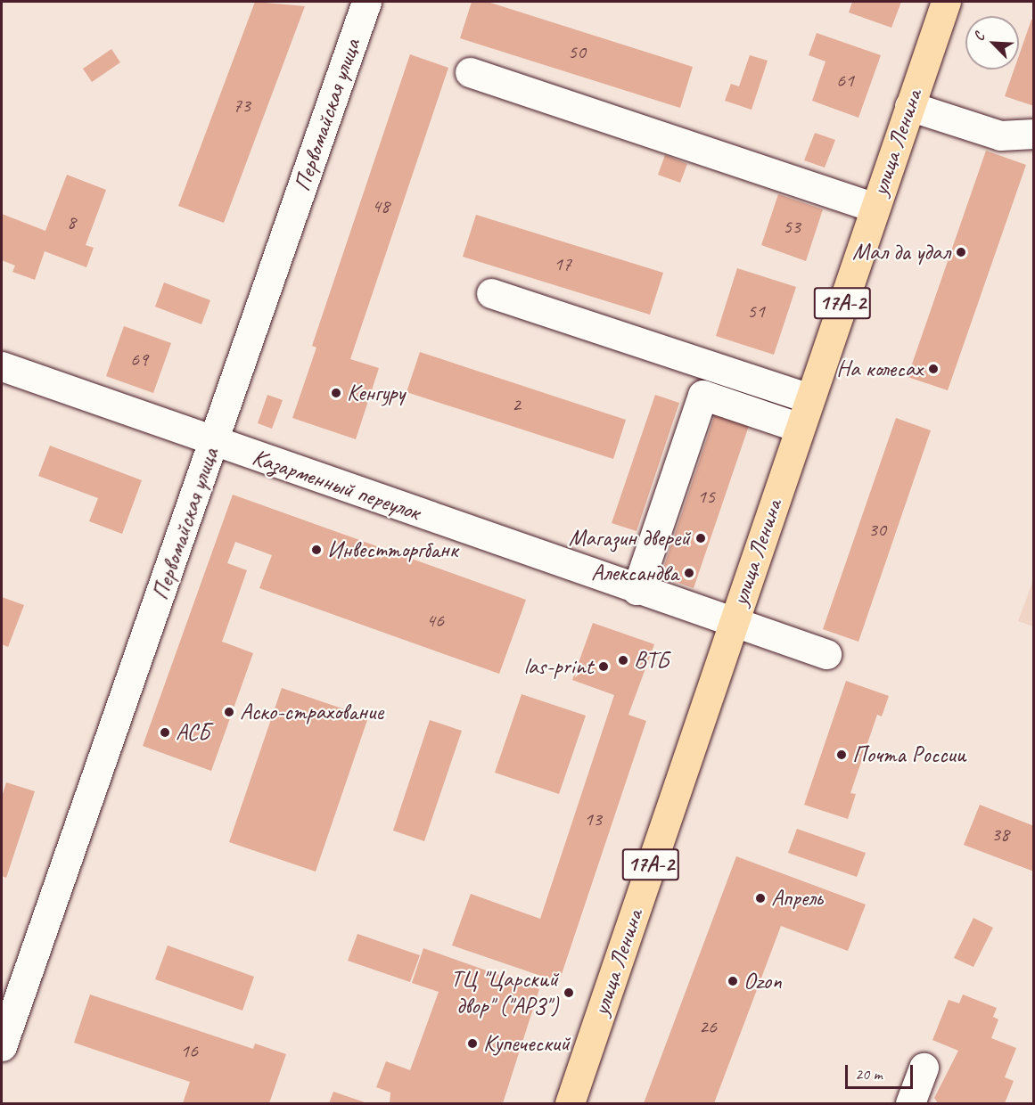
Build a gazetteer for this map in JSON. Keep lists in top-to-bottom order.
{
  "streets": {
    "main road": ["улица Ленина", "17А-2"],
    "street": ["Первомайская улица", "Казарменный переулок"]
  },
  "crossings": [
    ["Первомайская улица", "Казарменный переулок"],
    ["улица Ленина", "Казарменный переулок"]
  ],
  "places": [
    "Мал да удал",
    "На колесах",
    "Кенгуру",
    "Магазин дверей",
    "Инвестторгбанк",
    "Александва",
    "ВТБ",
    "las-print",
    "Аско-страхование",
    "АСБ",
    "Почта России",
    "Апрель",
    "Ozon",
    "ТЦ \"Царский двор\" (\"АРЗ\")",
    "Купеческий"
  ],
  "house_numbers": [
    "50",
    "61",
    "73",
    "48",
    "8",
    "53",
    "17",
    "51",
    "69",
    "2",
    "15",
    "30",
    "46",
    "13",
    "38",
    "26",
    "16"
  ],
  "scale_bar": "20 m",
  "north": "top left"
}
